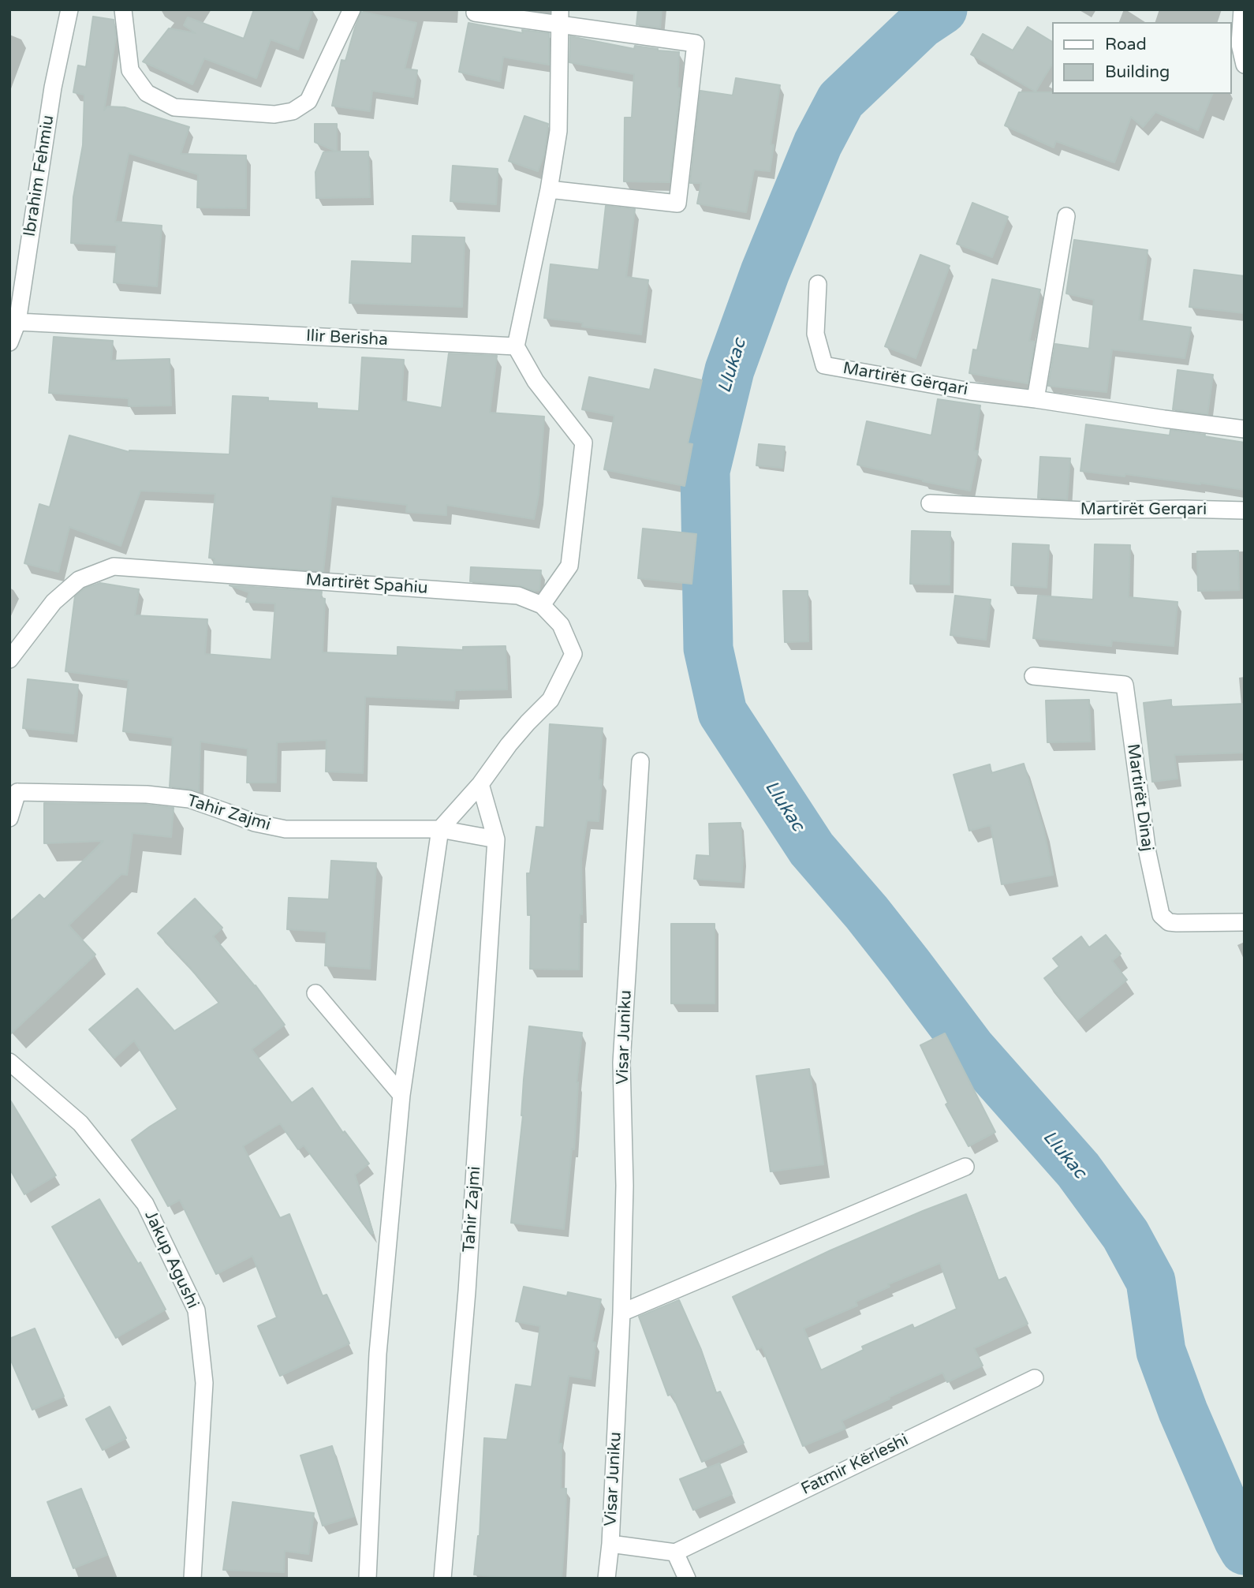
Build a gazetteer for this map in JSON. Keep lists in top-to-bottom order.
{
  "streets": {
    "street": [
      "Ibrahim Fehmiu",
      "Ilir Berisha",
      "Martirët Gërqari",
      "Martirët Gerqari",
      "Martirët Spahiu",
      "Martirët Dinaj",
      "Tahir Zajmi",
      "Visar Juniku",
      "Jakup Agushi",
      "Fatmir Kërleshi"
    ]
  },
  "crossings": [
    ["Ibrahim Fehmiu", "Ilir Berisha"],
    ["Martirët Spahiu", "Tahir Zajmi"]
  ],
  "water": ["Llukac"],
  "legend": ["Road", "Building"]
}
